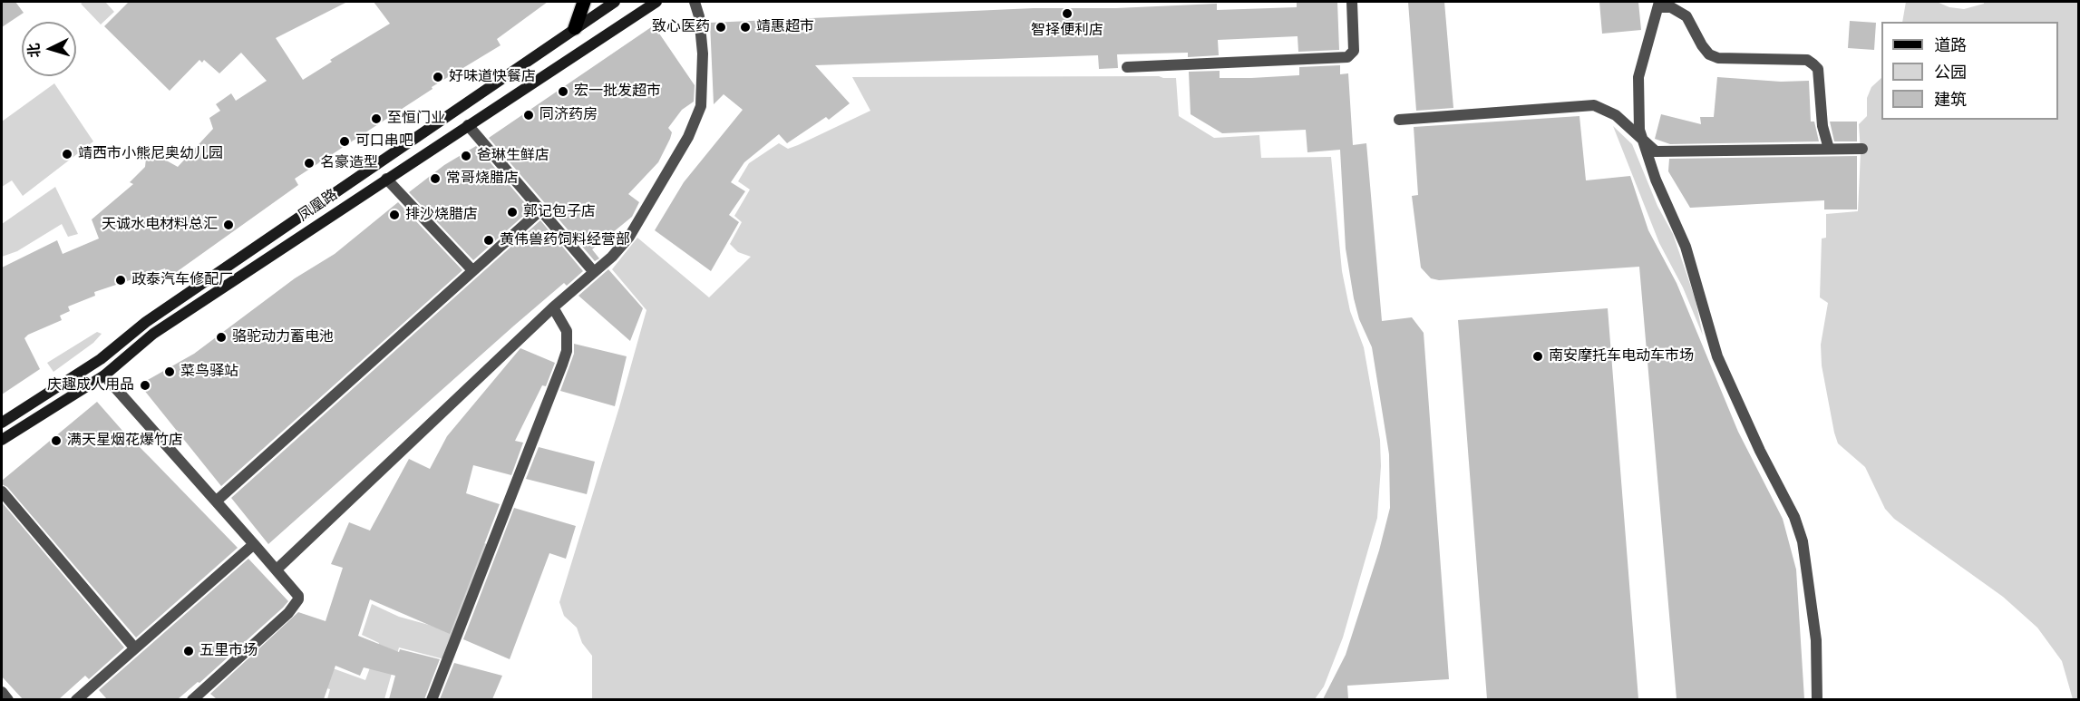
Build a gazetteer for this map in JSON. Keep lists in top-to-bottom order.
{
  "streets": {
    "main road": ["凤凰路"]
  },
  "places": [
    "智择便利店",
    "致心医药",
    "靖惠超市",
    "好味道快餐店",
    "宏一批发超市",
    "同济药房",
    "至恒门业",
    "可口串吧",
    "靖西市小熊尼奥幼儿园",
    "爸琳生鲜店",
    "名豪造型",
    "常哥烧腊店",
    "郭记包子店",
    "排沙烧腊店",
    "天诚水电材料总汇",
    "黄伟兽药饲料经营部",
    "政泰汽车修配厂",
    "骆驼动力蓄电池",
    "南安摩托车电动车市场",
    "菜鸟驿站",
    "庆趣成人用品",
    "满天星烟花爆竹店",
    "五里市场"
  ],
  "legend": ["道路", "公园", "建筑"],
  "north": "left"
}
